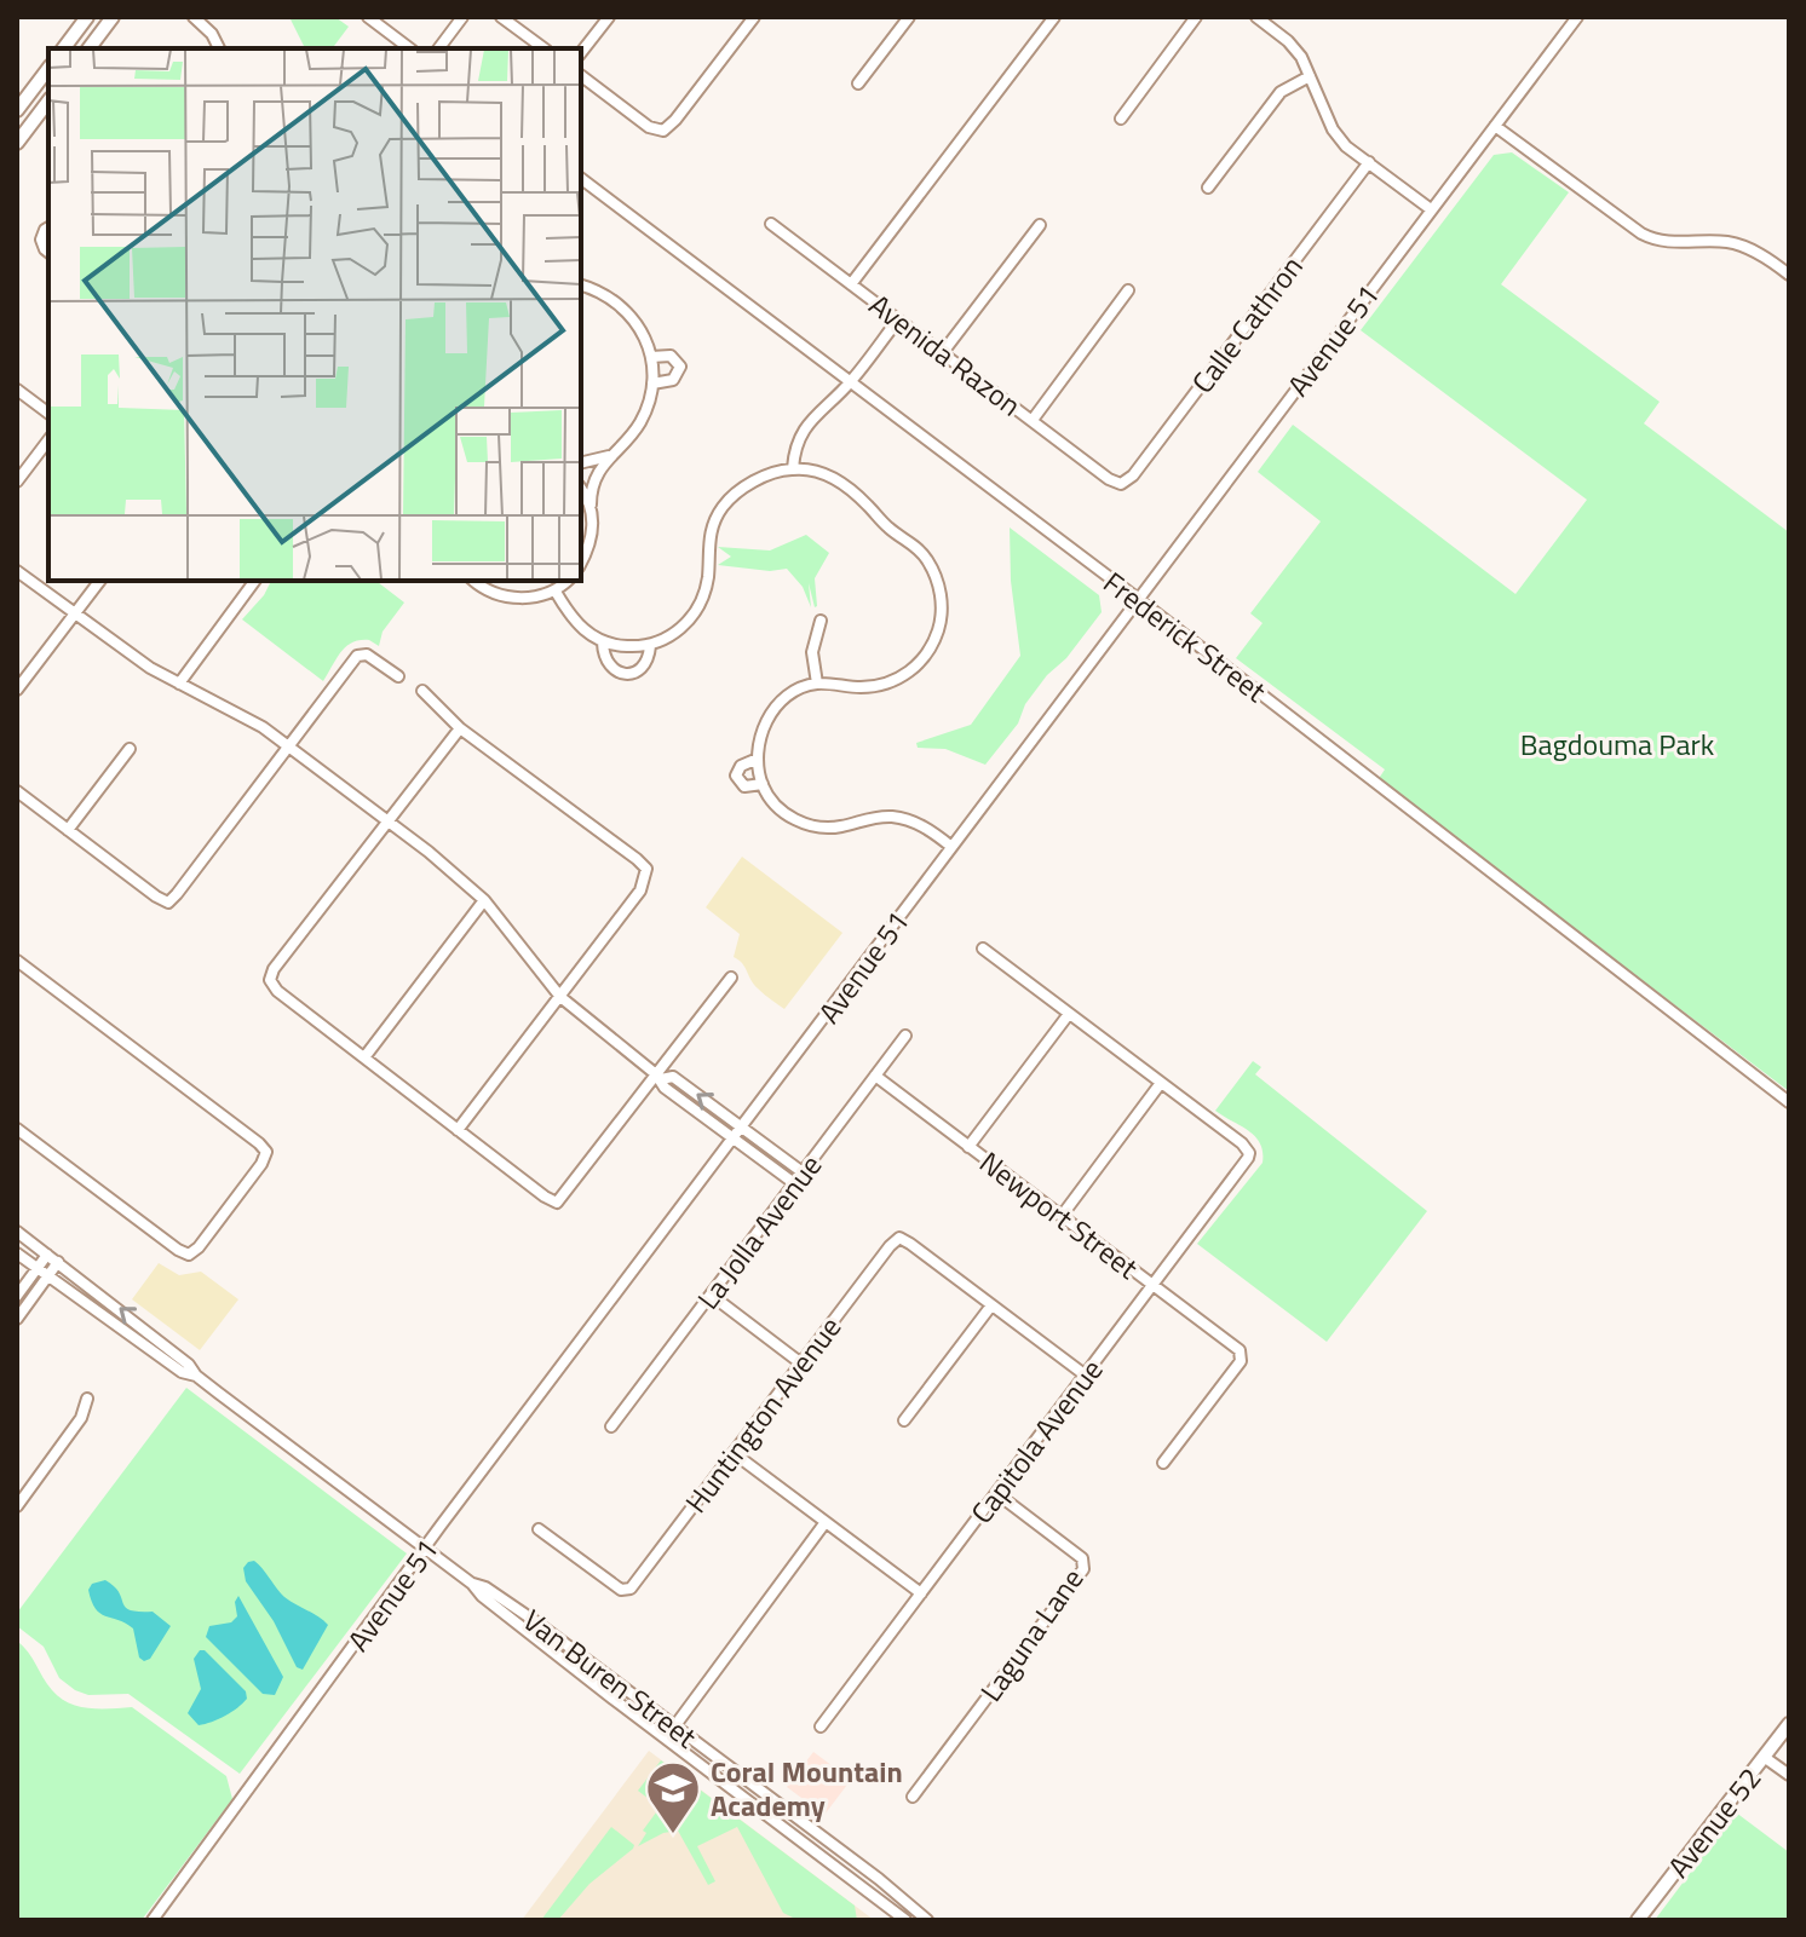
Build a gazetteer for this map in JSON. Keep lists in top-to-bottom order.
{
  "streets": {
    "main road": ["Avenue 52"],
    "street": [
      "Calle Cathron",
      "Avenue 51",
      "Avenida Razon",
      "Frederick Street",
      "Newport Street",
      "La Jolla Avenue",
      "Huntington Avenue",
      "Capitola Avenue",
      "Laguna Lane",
      "Van Buren Street"
    ]
  },
  "crossings": [
    ["Calle Cathron", "Avenida Razon"],
    ["Avenue 51", "Frederick Street"],
    ["Avenue 51", "Van Buren Street"],
    ["Newport Street", "La Jolla Avenue"],
    ["Newport Street", "Capitola Avenue"],
    ["Capitola Avenue", "Laguna Lane"]
  ],
  "parks": ["Bagdouma Park"],
  "places": {
    "school or university": ["Coral Mountain Academy"]
  }
}
